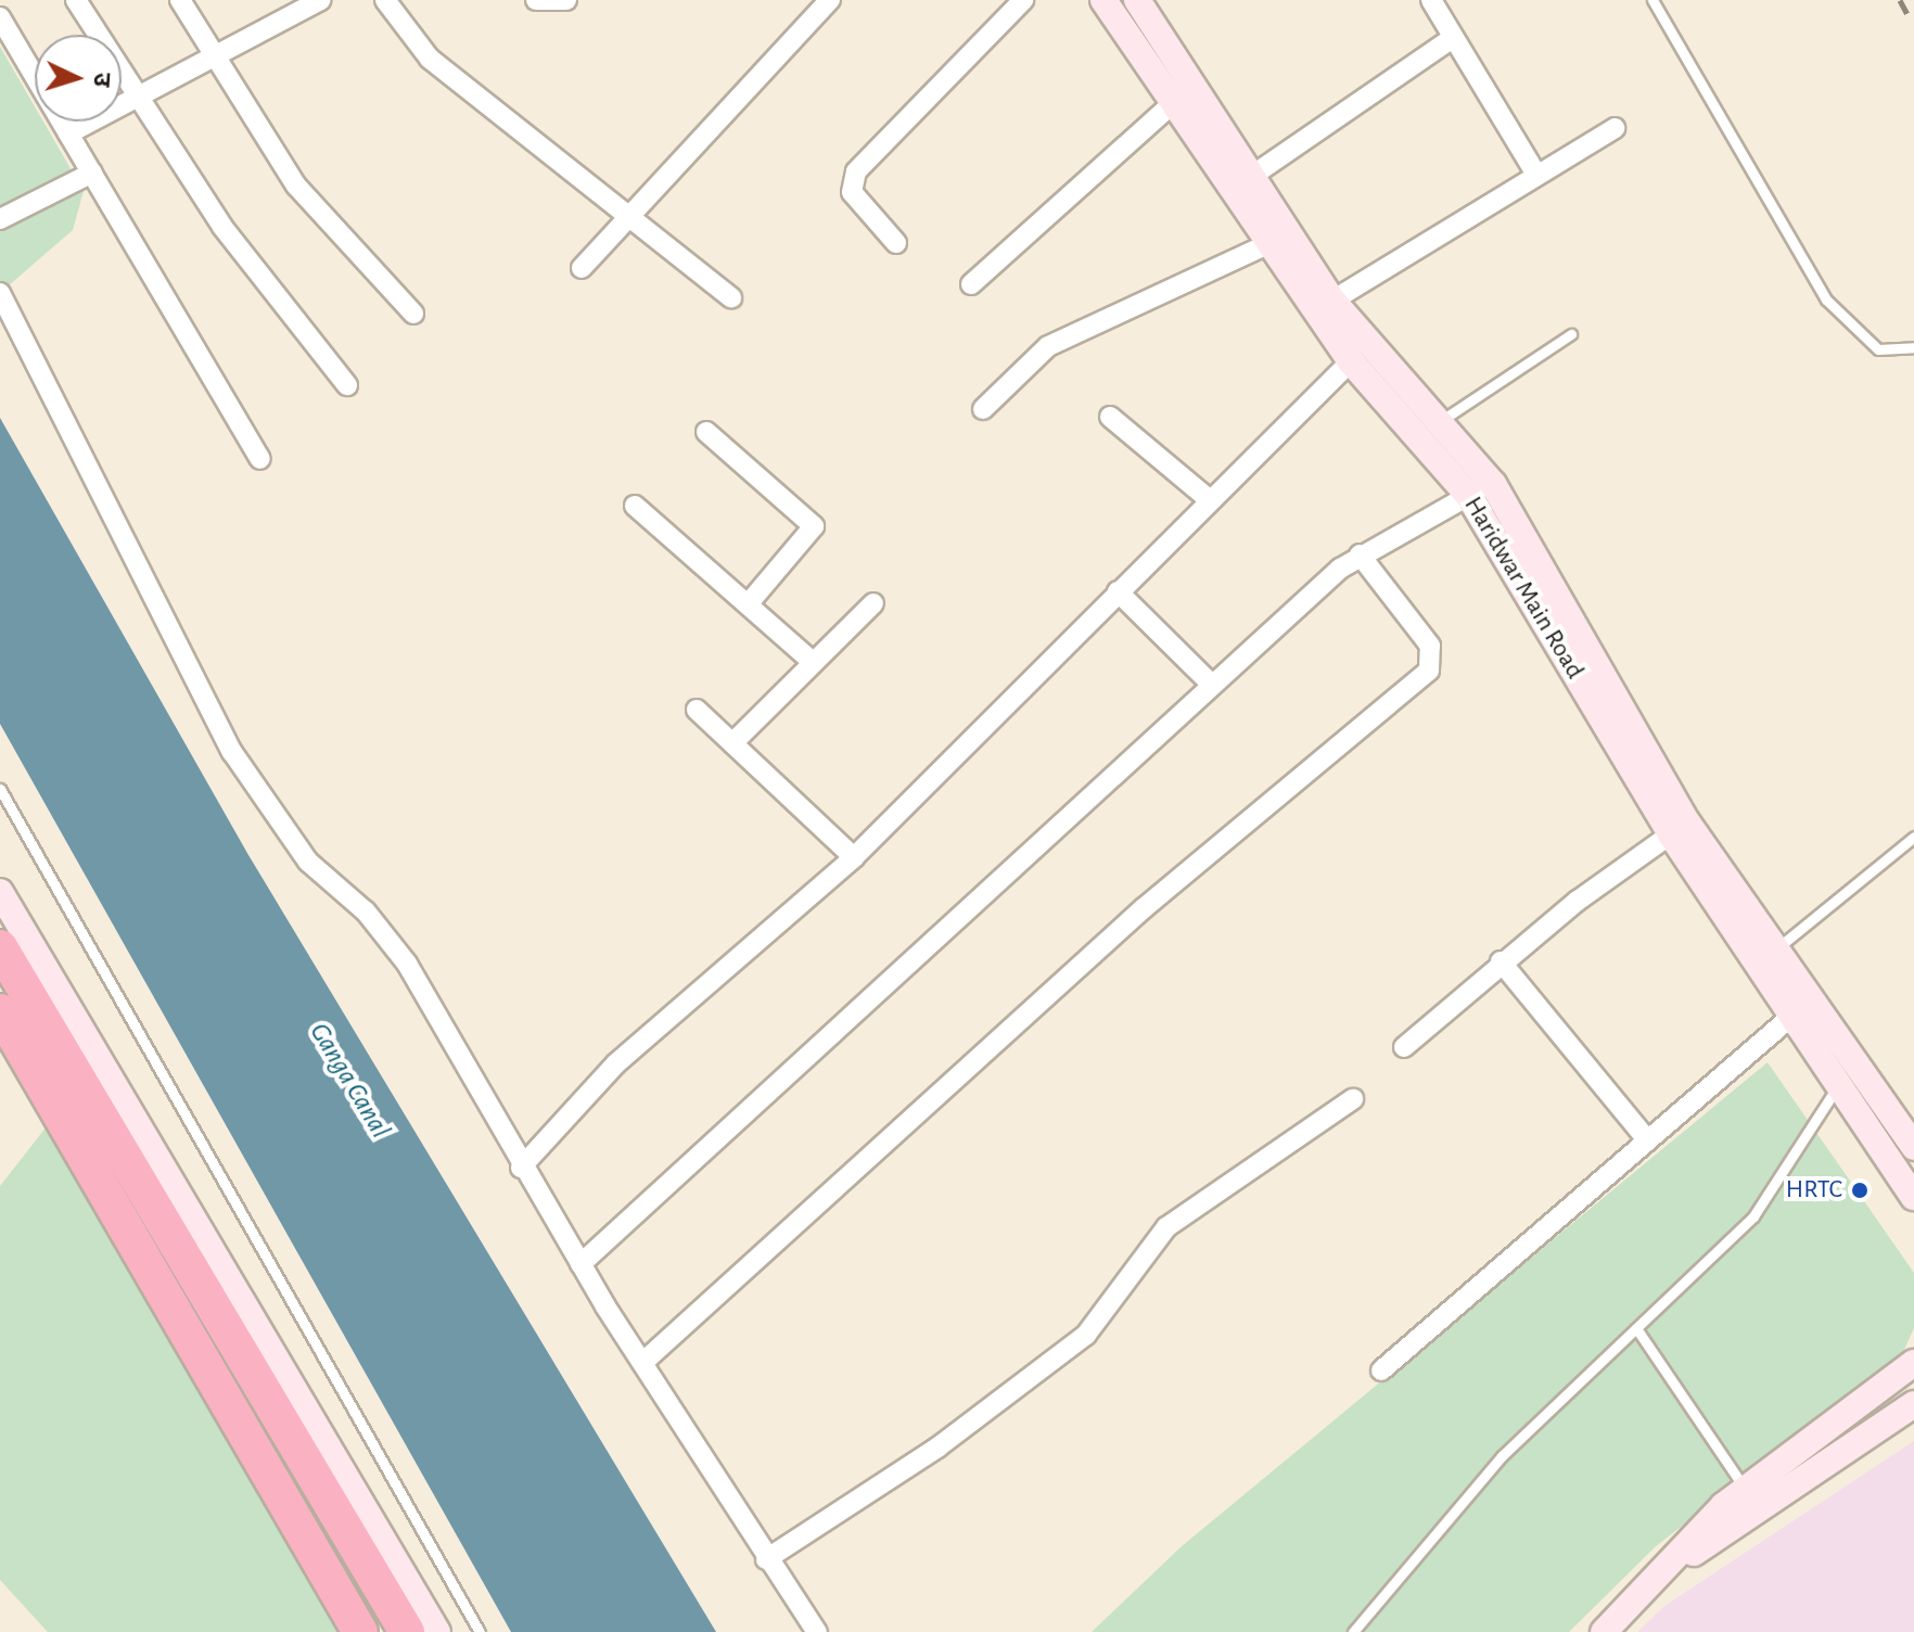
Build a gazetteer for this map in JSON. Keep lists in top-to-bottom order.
{
  "streets": {
    "main road": ["Haridwar Main Road"]
  },
  "water": ["Ganga Canal"],
  "places": ["HRTC"],
  "north": "right"
}
